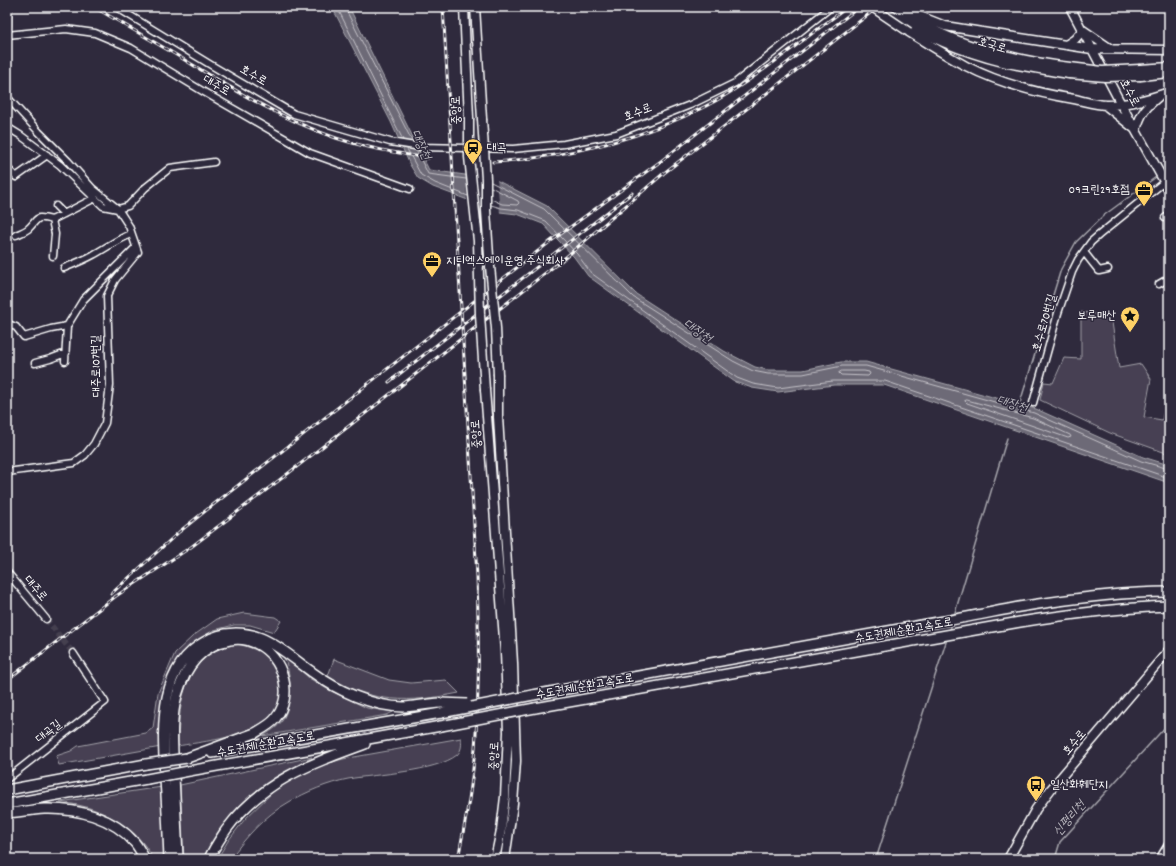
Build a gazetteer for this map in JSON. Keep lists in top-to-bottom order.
{
  "streets": {
    "highway": ["수도권제1순환고속도로"],
    "main road": ["호국로", "호수로", "중앙로"],
    "street": [
      "대주로",
      "호수로70번길",
      "대주로107번길",
      "대곡길"
    ]
  },
  "crossings": [
    ["호수로", "호수로70번길"]
  ],
  "water": ["대장천", "신평리천"],
  "places": {
    "station": ["대곡"],
    "office": ["09크린29호점", "지티엑스에이운영 주식회사"],
    "place": ["보루매산"],
    "bus stop": ["일산화훼단지"]
  }
}
